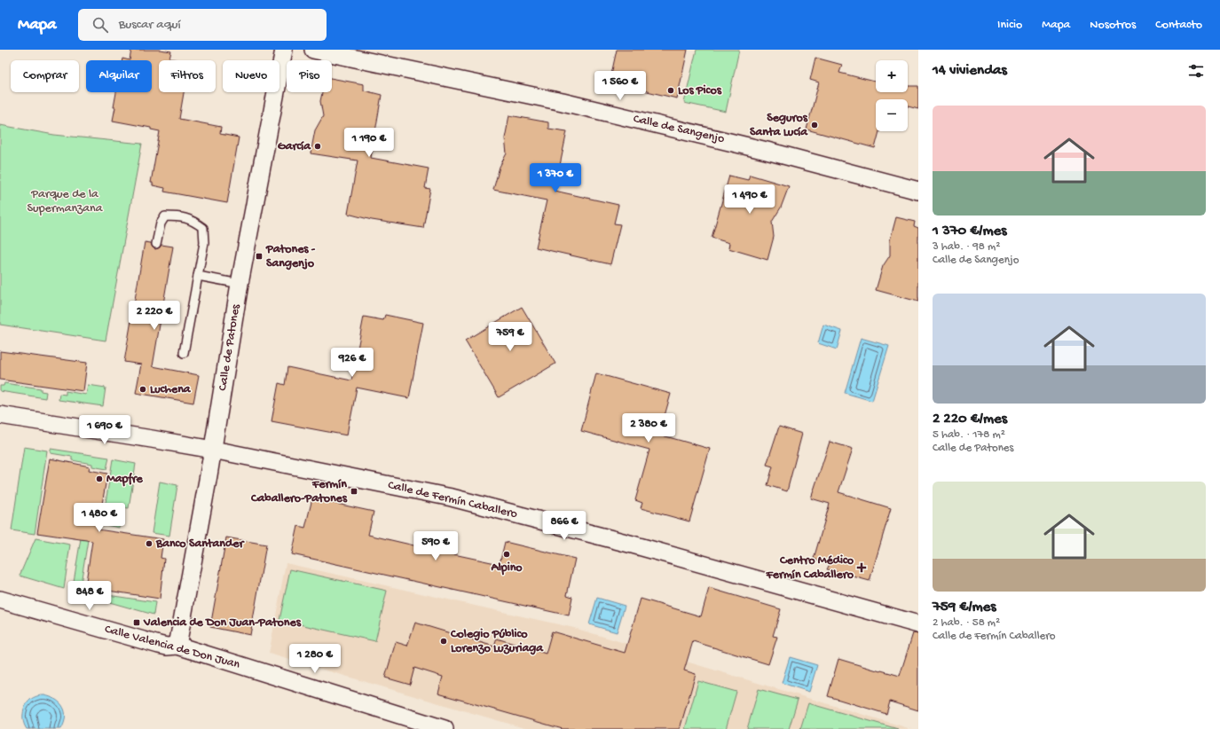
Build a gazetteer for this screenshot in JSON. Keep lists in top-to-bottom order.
{
  "streets": {
    "street": [
      "Calle de Sangenjo",
      "Calle de Patones",
      "Calle de Fermín Caballero",
      "Calle Valencia de Don Juan"
    ]
  },
  "crossings": [
    ["Calle de Patones", "Calle de Fermín Caballero"],
    ["Calle de Patones", "Calle Valencia de Don Juan"]
  ],
  "parks": ["Parque de la Supermanzana"],
  "places": {
    "other": [
      "Los Picos",
      "Seguros Santa Lucía",
      "García",
      "Luchena",
      "Mapfre",
      "Banco Santander",
      "Alpino",
      "Colegio Público Lorenzo Luzuriaga"
    ],
    "transit": ["Patones - Sangenjo", "Fermín Caballero-Patones", "Valencia de Don Juan-Patones"],
    "health": ["Centro Médico Fermín Caballero"]
  },
  "page": {
    "header": "Mapa",
    "search": "Buscar aquí",
    "nav": [
      "Inicio",
      "Mapa",
      "Nosotros",
      "Contacto"
    ],
    "heading": "14 viviendas",
    "map_buttons": ["+", "−"],
    "chip": [
      "Comprar",
      "Alquilar",
      "Filtros",
      "Nuevo",
      "Piso"
    ],
    "price": [
      "1 560 €",
      "1 190 €",
      "1 370 €",
      "1 490 €",
      "2 220 €",
      "759 €",
      "926 €",
      "2 380 €",
      "1 690 €",
      "1 480 €",
      "866 €",
      "590 €",
      "848 €",
      "1 280 €"
    ],
    "list": [
      {
        "name": "1 370 €/mes",
        "note": "3 hab. · 98 m² · Calle de Sangenjo"
      },
      {
        "name": "2 220 €/mes",
        "note": "5 hab. · 178 m² · Calle de Patones"
      },
      {
        "name": "759 €/mes",
        "note": "2 hab. · 58 m² · Calle de Fermín Caballero"
      }
    ]
  }
}
